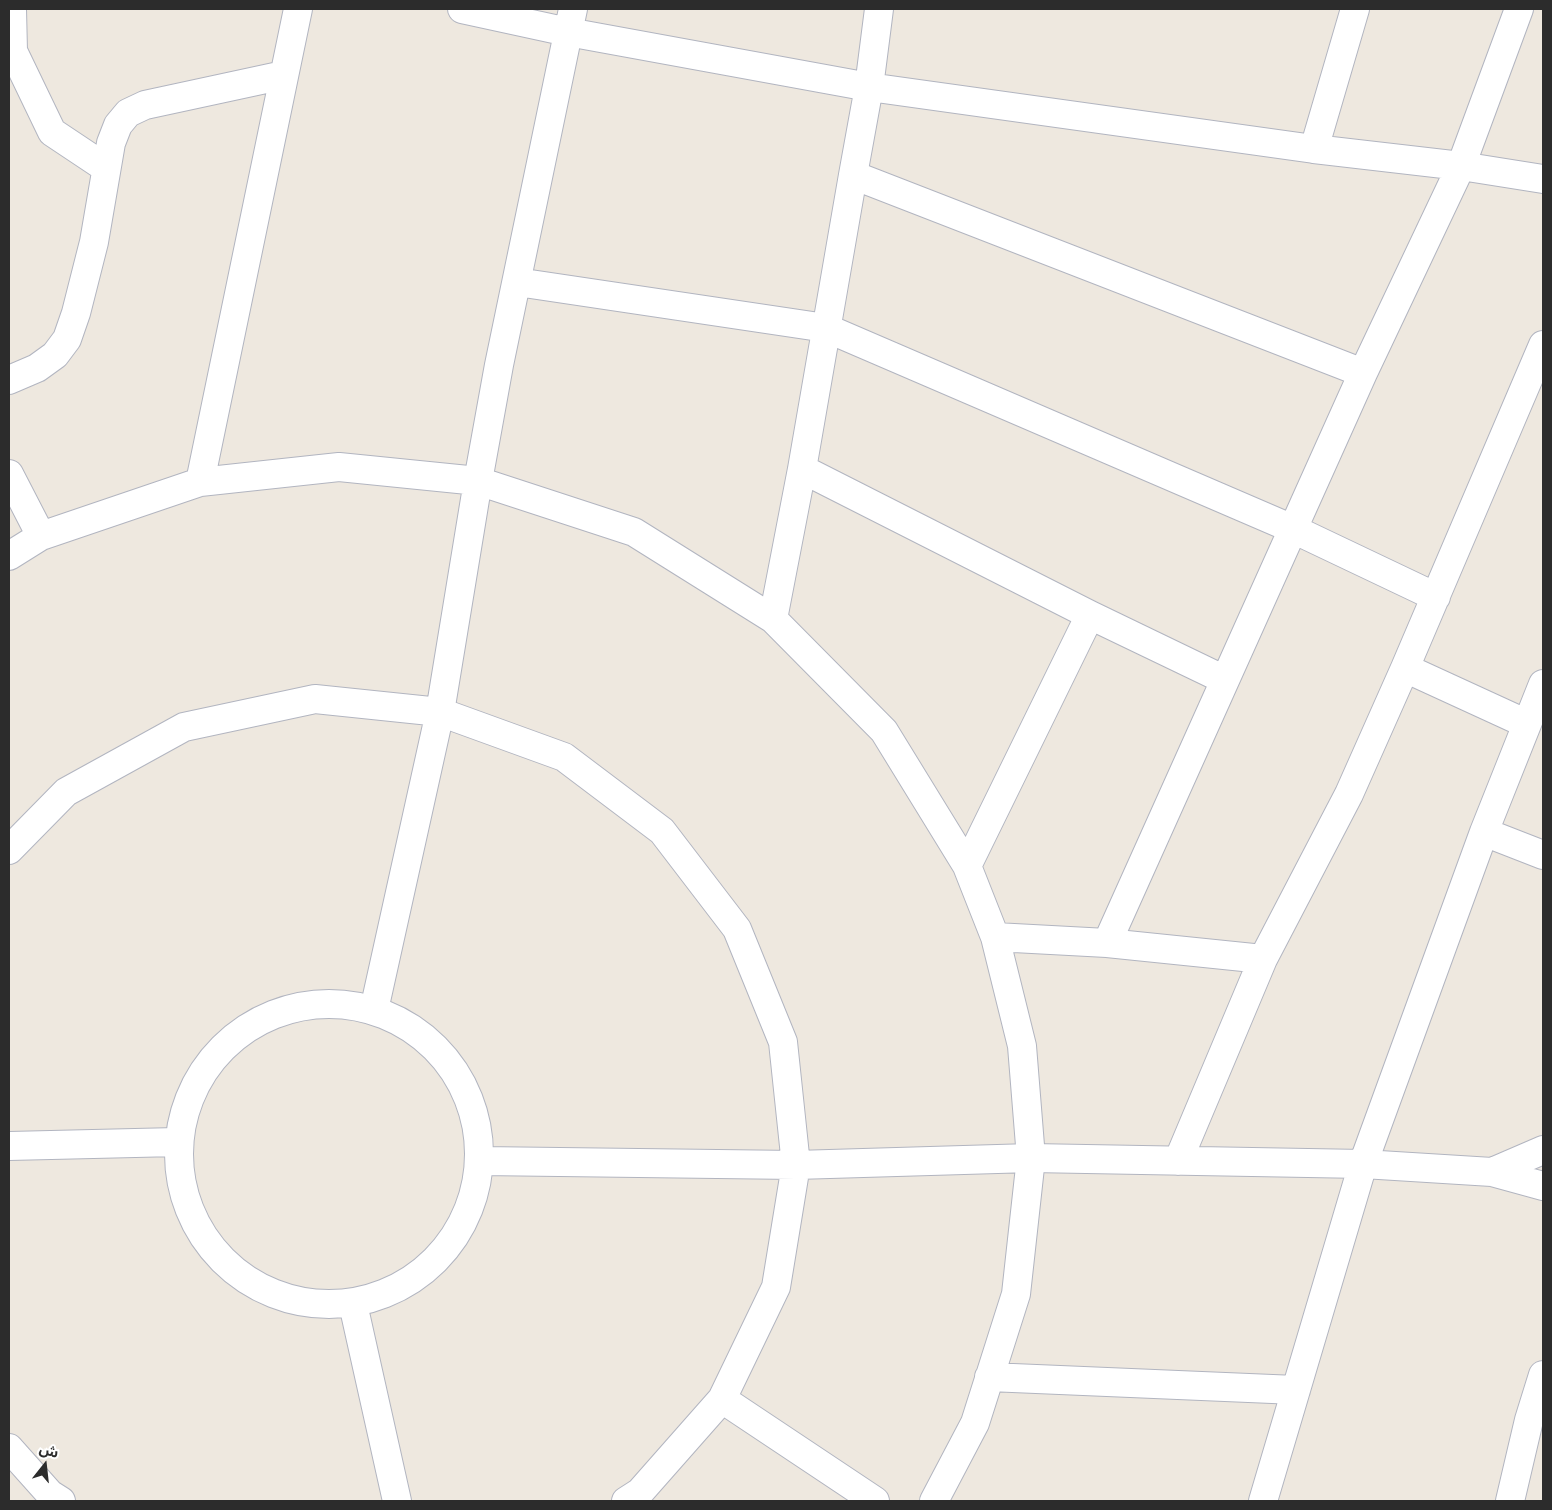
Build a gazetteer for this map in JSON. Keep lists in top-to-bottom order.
{
  "north": "top"
}
